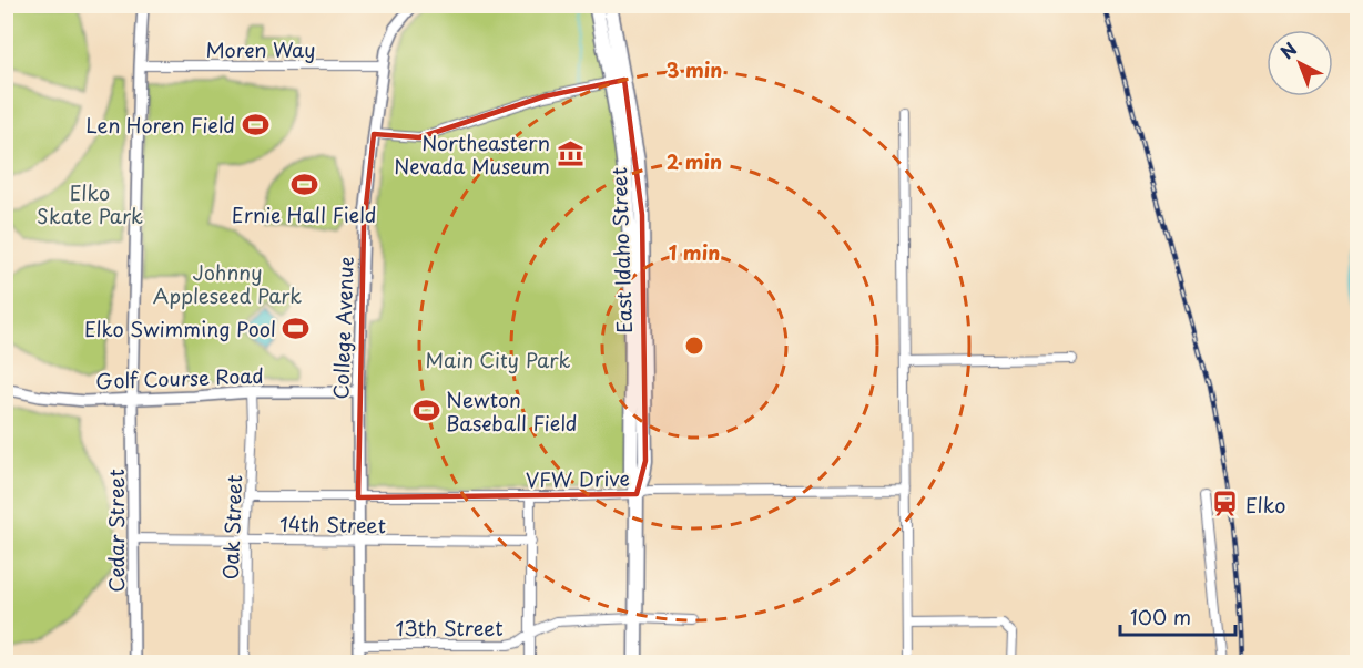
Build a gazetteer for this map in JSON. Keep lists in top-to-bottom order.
{
  "streets": {
    "main road": ["East Idaho Street"],
    "street": [
      "Moren Way",
      "College Avenue",
      "Golf Course Road",
      "VFW Drive",
      "14th Street",
      "Oak Street",
      "Cedar Street",
      "13th Street"
    ]
  },
  "crossings": [
    ["Moren Way", "College Avenue"],
    ["Moren Way", "Cedar Street"],
    ["East Idaho Street", "VFW Drive"],
    ["East Idaho Street", "13th Street"],
    ["College Avenue", "Golf Course Road"],
    ["College Avenue", "VFW Drive"],
    ["College Avenue", "14th Street"],
    ["College Avenue", "13th Street"],
    ["Golf Course Road", "Oak Street"],
    ["Golf Course Road", "Cedar Street"],
    ["VFW Drive", "Oak Street"],
    ["14th Street", "Oak Street"],
    ["14th Street", "Cedar Street"]
  ],
  "parks": ["Elko Skate Park", "Johnny Appleseed Park", "Main City Park"],
  "places": {
    "sports": [
      "Len Horen Field",
      "Ernie Hall Field",
      "Elko Swimming Pool",
      "Newton Baseball Field"
    ],
    "museum": ["Northeastern Nevada Museum"],
    "station": ["Elko"]
  },
  "scale_bar": "100 m",
  "north": "top left",
  "rings": ["3 min", "2 min", "1 min"]
}
